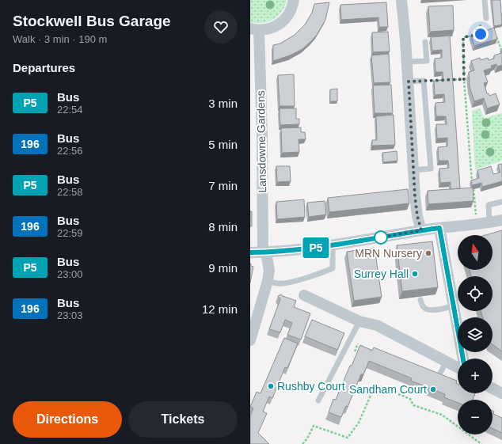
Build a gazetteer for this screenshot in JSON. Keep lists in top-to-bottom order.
{
  "streets": {
    "street": ["Lansdowne Gardens"]
  },
  "places": [
    "MRN Nursery",
    "Surrey Hall",
    "Rushby Court",
    "Sandham Court"
  ],
  "lines": ["bus line P5"],
  "north": "top",
  "page": {
    "heading": [
      ["Stockwell Bus Garage", "Walk · 3 min · 190 m"],
      "Departures"
    ],
    "on_map": "P5",
    "list": [
      {
        "mark": "P5",
        "name": "Bus",
        "note": "22:54",
        "value": "3 min"
      },
      {
        "mark": "196",
        "name": "Bus",
        "note": "22:56",
        "value": "5 min"
      },
      {
        "mark": "P5",
        "name": "Bus",
        "note": "22:58",
        "value": "7 min"
      },
      {
        "mark": "196",
        "name": "Bus",
        "note": "22:59",
        "value": "8 min"
      },
      {
        "mark": "P5",
        "name": "Bus",
        "note": "23:00",
        "value": "9 min"
      },
      {
        "mark": "196",
        "name": "Bus",
        "note": "23:03",
        "value": "12 min"
      }
    ],
    "map_buttons": ["+", "−"],
    "buttons": ["Directions", "Tickets"]
  }
}
